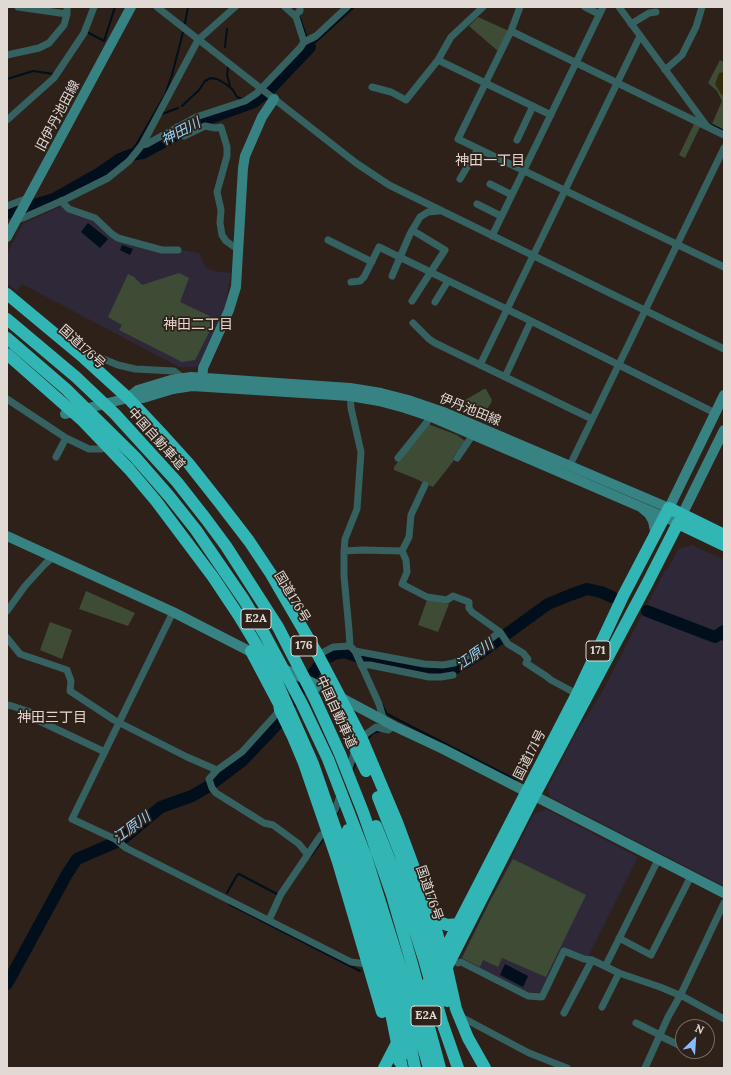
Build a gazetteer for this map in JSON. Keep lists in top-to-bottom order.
{
  "streets": {
    "highway": [
      "国道176号",
      "中国自動車道",
      "E2A",
      "176",
      "171",
      "国道171号"
    ],
    "street": ["旧伊丹池田線", "伊丹池田線"]
  },
  "crossings": [
    ["国道176号", "伊丹池田線"],
    ["伊丹池田線", "国道171号"]
  ],
  "districts": ["神田一丁目", "神田二丁目", "神田三丁目"],
  "water": ["神田川", "江原川"],
  "north": "top right"
}
